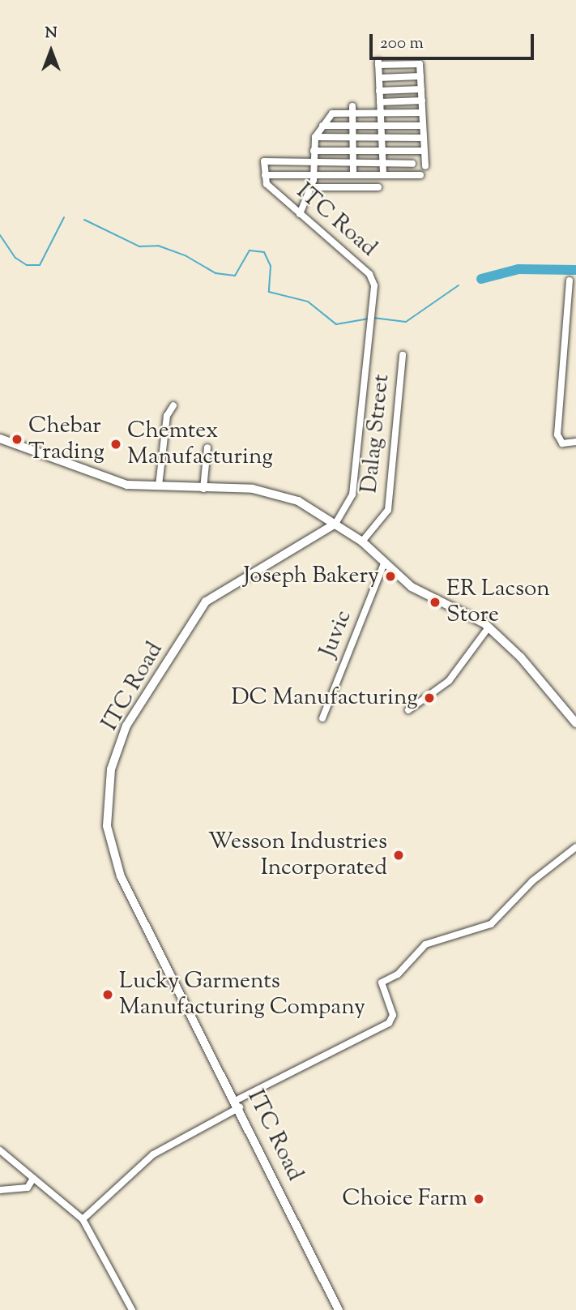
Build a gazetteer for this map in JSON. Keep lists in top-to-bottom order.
{
  "streets": {
    "street": ["ITC Road", "Dalag Street", "Juvic"]
  },
  "places": [
    "Chebar Trading",
    "Chemtex Manufacturing",
    "Joseph Bakery",
    "ER Lacson Store",
    "DC Manufacturing",
    "Wesson Industries Incorporated",
    "Lucky Garments Manufacturing Company",
    "Choice Farm"
  ],
  "scale_bar": "200 m",
  "north": "top"
}
